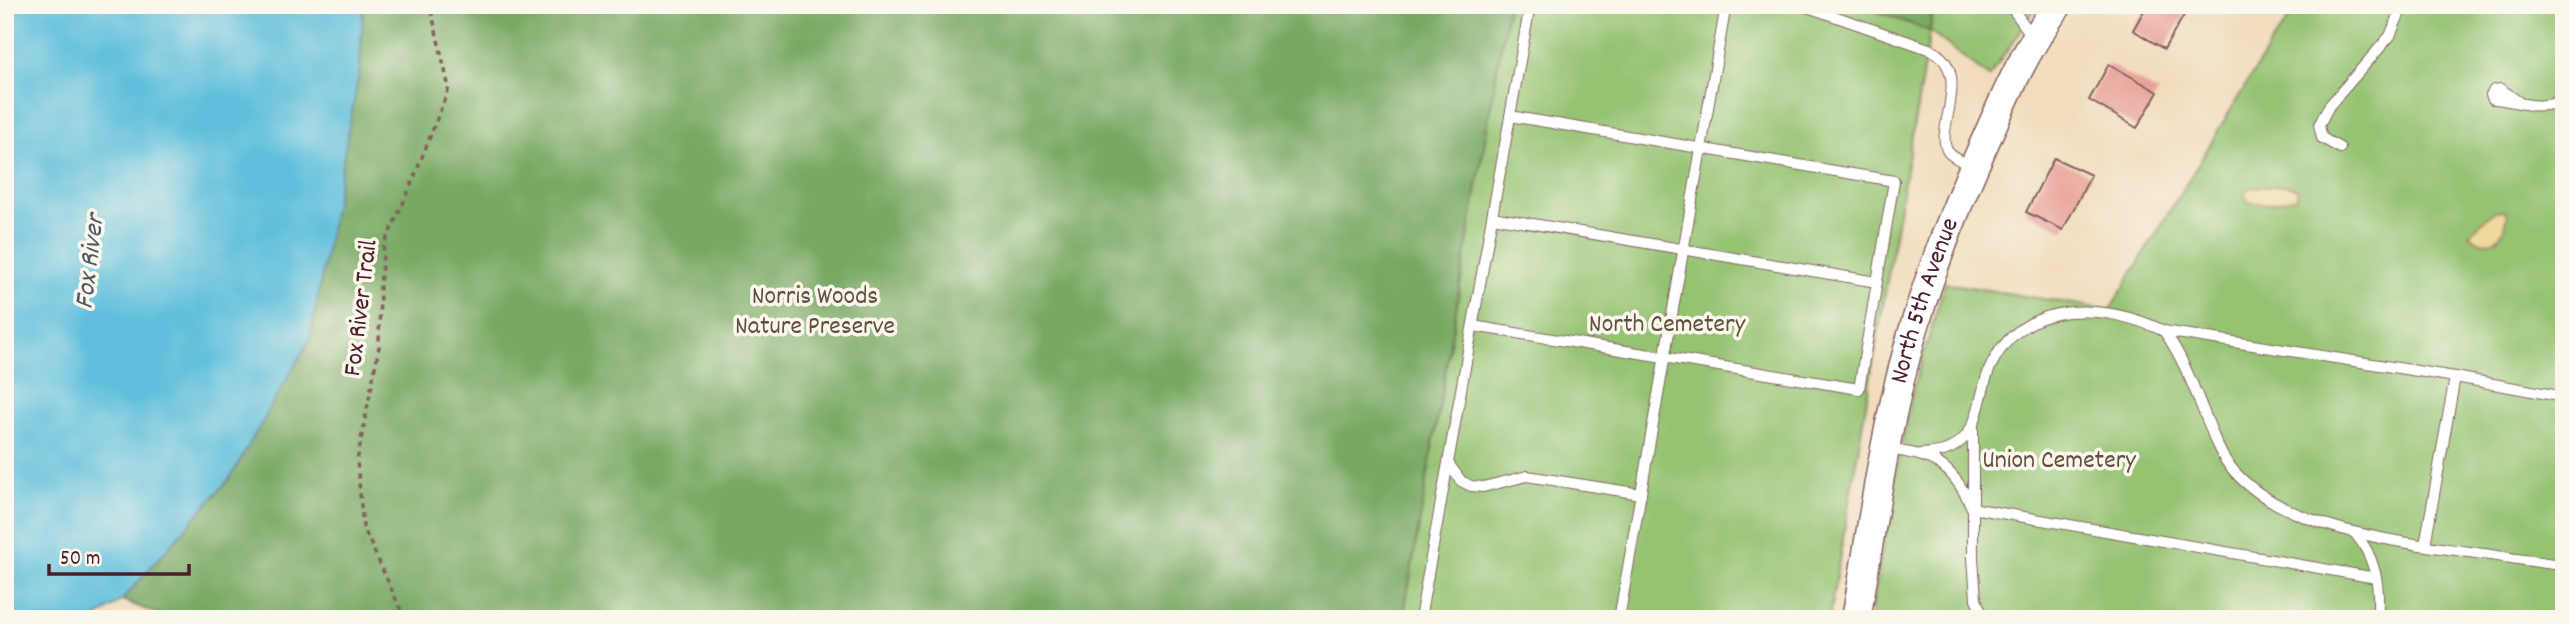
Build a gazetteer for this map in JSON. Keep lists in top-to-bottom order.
{
  "streets": {
    "main road": ["North 5th Avenue"],
    "path": ["Fox River Trail"]
  },
  "water": ["Fox River"],
  "parks": ["Norris Woods Nature Preserve", "North Cemetery", "Union Cemetery"],
  "scale_bar": "50 m"
}
